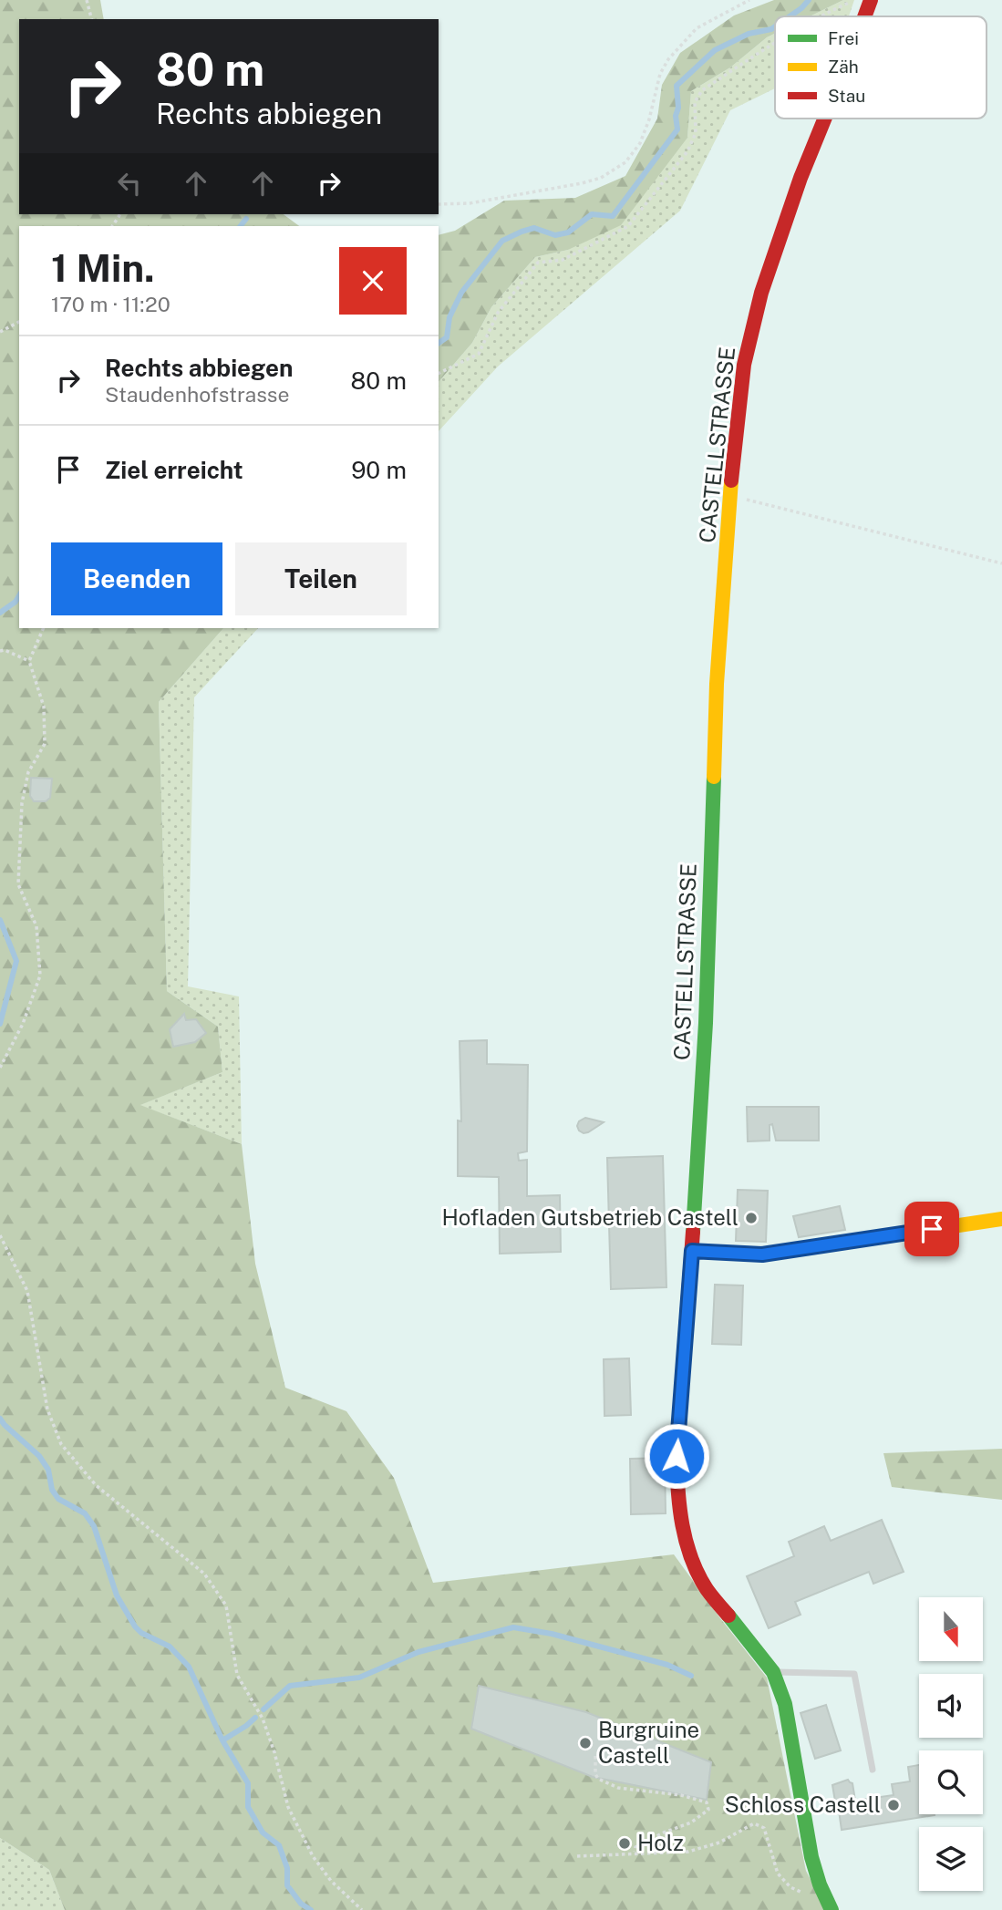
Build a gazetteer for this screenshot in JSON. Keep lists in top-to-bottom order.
{
  "streets": {
    "street": ["CASTELLSTRASSE"]
  },
  "places": [
    "Hofladen Gutsbetrieb Castell",
    "Burgruine Castell",
    "Schloss Castell",
    "Holz"
  ],
  "legend": ["Frei", "Zäh", "Stau"],
  "north": "bottom",
  "page": {
    "turn": ["80 m", "Rechts abbiegen"],
    "heading": ["1 Min.", "170 m · 11:20"],
    "list": [
      {
        "name": "Rechts abbiegen",
        "note": "Staudenhofstrasse",
        "value": "80 m"
      },
      {
        "name": "Ziel erreicht",
        "value": "90 m"
      }
    ],
    "buttons": ["Beenden", "Teilen"]
  }
}
